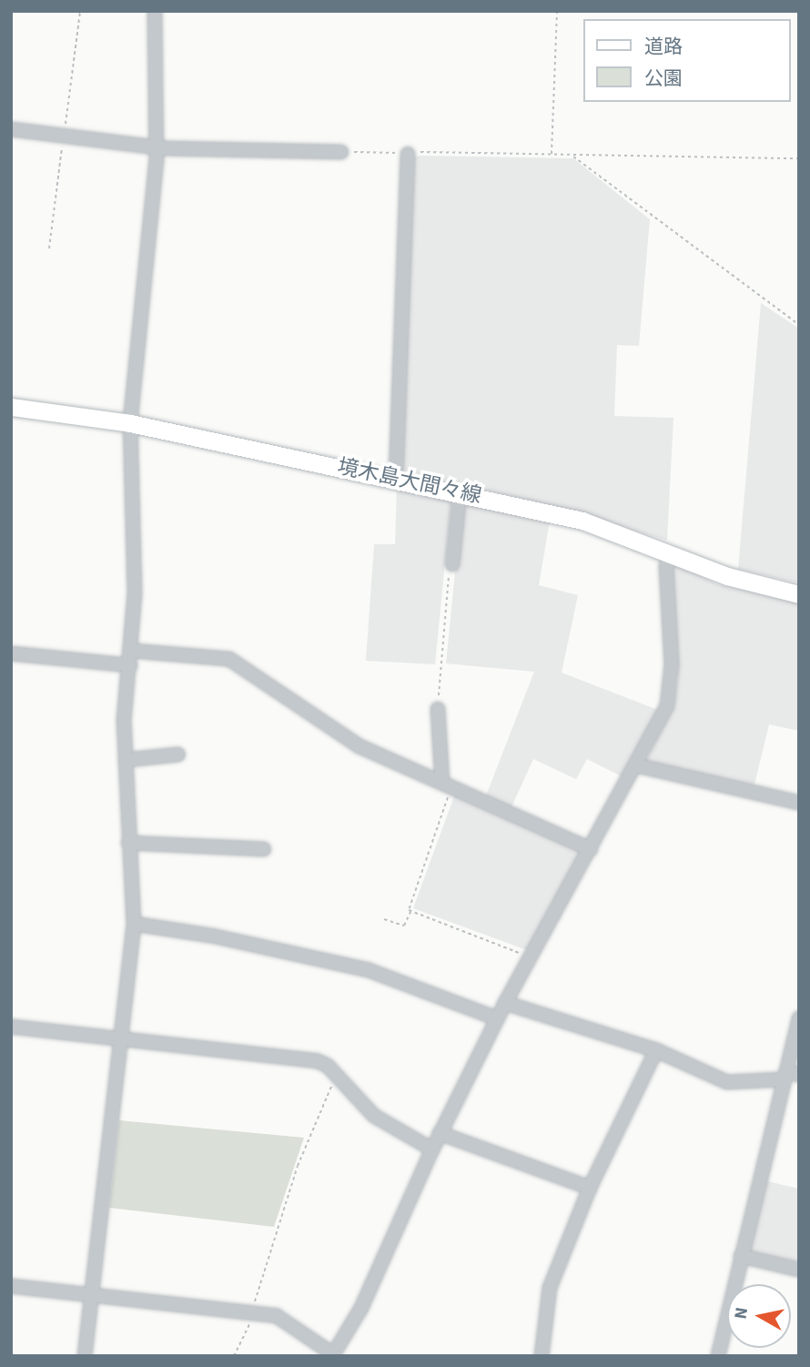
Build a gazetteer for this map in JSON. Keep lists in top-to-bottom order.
{
  "streets": {
    "main road": ["境木島大間々線"]
  },
  "legend": ["道路", "公園"],
  "north": "left"
}
